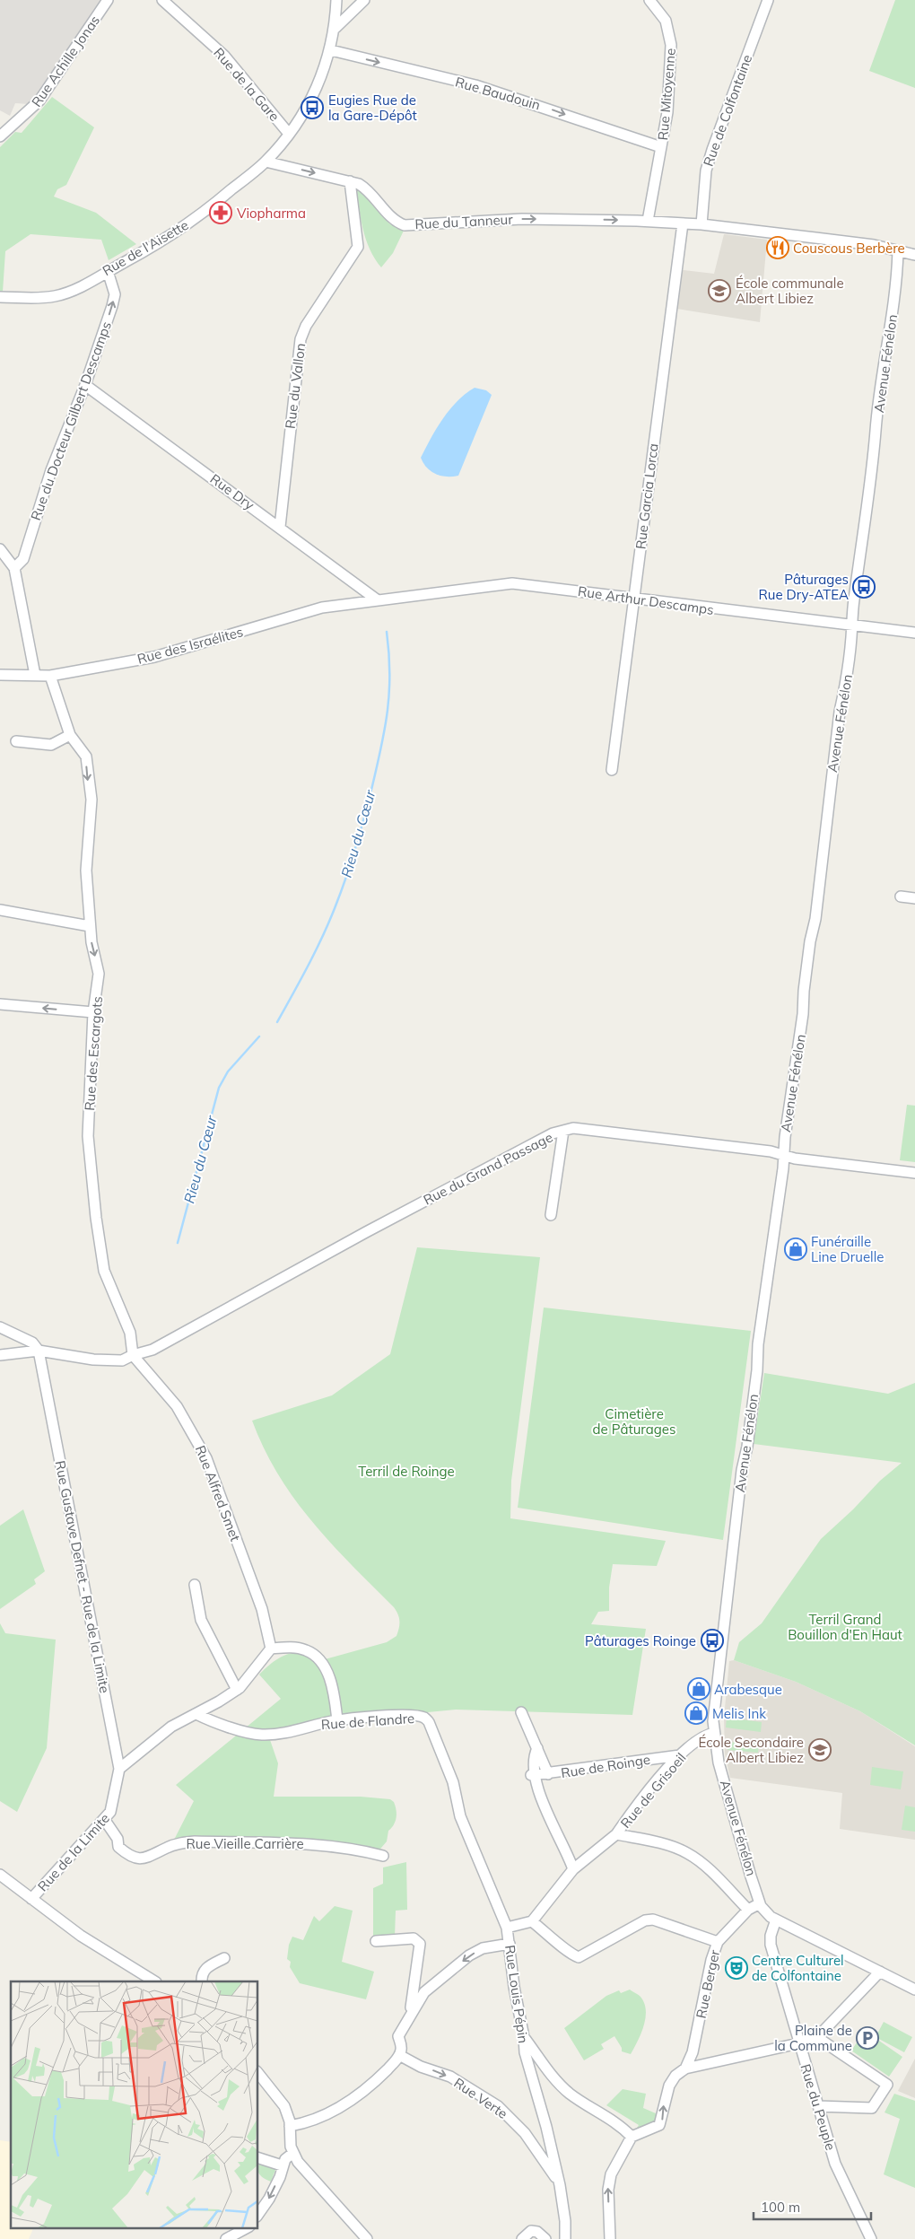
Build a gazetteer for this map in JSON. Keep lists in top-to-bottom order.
{
  "streets": {
    "street": [
      "Rue Achille Jonas",
      "Rue de la Gare",
      "Rue Baudouin",
      "Rue Mitoyenne",
      "Rue de Colfontaine",
      "Rue du Tanneur",
      "Rue de l'Aisette",
      "Avenue Fénélon",
      "Rue du Vallon",
      "Rue du Docteur Gilbert Descamps",
      "Rue Dry",
      "Rue Garcia Lorca",
      "Rue Arthur Descamps",
      "Rue des Israélites",
      "Rue des Escargots",
      "Rue du Grand Passage",
      "Rue Alfred Smet",
      "Rue Gustave Defnet - Rue de la Limite",
      "Rue de Flandre",
      "Rue de Roinge",
      "Rue de Grisoeil",
      "Rue Vieille Carrière",
      "Rue de la Limite",
      "Rue Berger",
      "Rue Louis Pépin",
      "Rue Verte",
      "Rue du Peuple"
    ]
  },
  "crossings": [
    ["Rue de la Gare", "Rue de l'Aisette"],
    ["Rue Baudouin", "Rue Mitoyenne"],
    ["Rue Baudouin", "Rue de l'Aisette"],
    ["Rue Mitoyenne", "Rue du Tanneur"],
    ["Rue de Colfontaine", "Rue du Tanneur"],
    ["Rue du Tanneur", "Rue de l'Aisette"],
    ["Rue du Tanneur", "Avenue Fénélon"],
    ["Rue du Tanneur", "Rue du Vallon"],
    ["Rue du Tanneur", "Rue Garcia Lorca"],
    ["Rue de l'Aisette", "Rue du Docteur Gilbert Descamps"],
    ["Avenue Fénélon", "Rue Arthur Descamps"],
    ["Avenue Fénélon", "Rue du Grand Passage"],
    ["Avenue Fénélon", "Rue de Grisoeil"],
    ["Rue du Vallon", "Rue Dry"],
    ["Rue du Docteur Gilbert Descamps", "Rue Dry"],
    ["Rue Dry", "Rue Arthur Descamps"],
    ["Rue Dry", "Rue des Israélites"],
    ["Rue Garcia Lorca", "Rue Arthur Descamps"],
    ["Rue Arthur Descamps", "Rue des Israélites"],
    ["Rue des Israélites", "Rue des Escargots"],
    ["Rue des Escargots", "Rue du Grand Passage"],
    ["Rue des Escargots", "Rue Alfred Smet"],
    ["Rue du Grand Passage", "Rue Alfred Smet"],
    ["Rue Gustave Defnet - Rue de la Limite", "Rue de la Limite"],
    ["Rue de Flandre", "Rue Louis Pépin"],
    ["Rue de Roinge", "Rue de Grisoeil"],
    ["Rue Vieille Carrière", "Rue de la Limite"],
    ["Rue Louis Pépin", "Rue Verte"]
  ],
  "one_way": [
    "Rue Baudouin",
    "Rue du Tanneur",
    "Rue du Docteur Gilbert Descamps",
    "Rue des Escargots"
  ],
  "water": ["Rieu du Cœur"],
  "parks": ["Cimetière de Pâturages", "Terril de Roinge", "Terril Grand Bouillon d'En Haut"],
  "places": {
    "bus stop": ["Eugies Rue de la Gare-Dépôt", "Pâturages Rue Dry-ATEA", "Pâturages Roinge"],
    "pharmacy": ["Viopharma"],
    "restaurant": ["Couscous Berbère"],
    "school or university": ["École communale Albert Libiez", "École Secondaire Albert Libiez"],
    "shop": ["Funéraille Line Druelle", "Arabesque", "Melis Ink"],
    "theatre": ["Centre Culturel de Colfontaine"],
    "parking": ["Plaine de la Commune"]
  },
  "scale_bar": "100 m"
}
